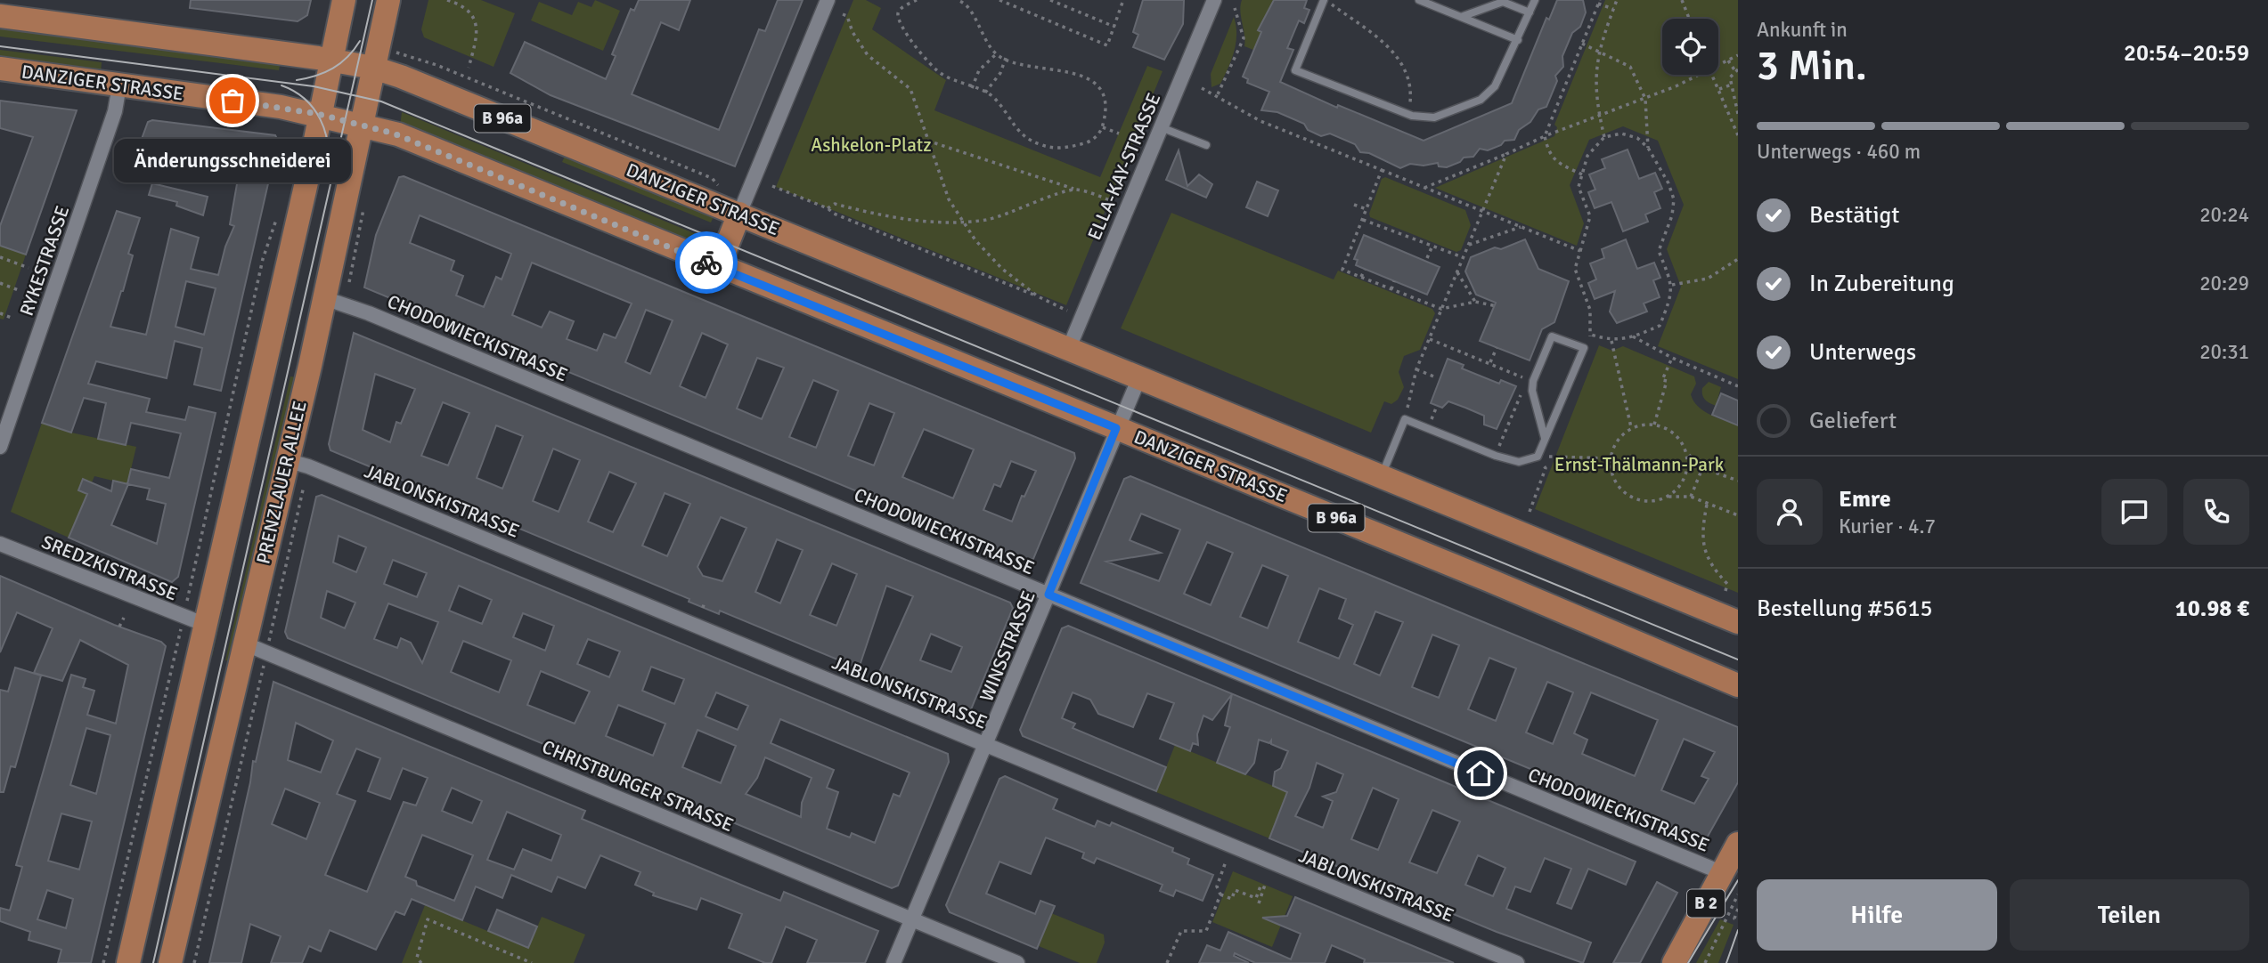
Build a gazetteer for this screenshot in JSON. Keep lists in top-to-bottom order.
{
  "streets": {
    "main road": [
      "DANZIGER STRASSE",
      "B 96a",
      "PRENZLAUER ALLEE",
      "B 2"
    ],
    "street": [
      "ELLA-KAY-STRASSE",
      "RYKESTRASSE",
      "CHODOWIECKISTRASSE",
      "JABLONSKISTRASSE",
      "SREDZKISTRASSE",
      "WINSSTRASSE",
      "CHRISTBURGER STRASSE"
    ]
  },
  "crossings": [
    ["DANZIGER STRASSE", "ELLA-KAY-STRASSE"],
    ["DANZIGER STRASSE", "RYKESTRASSE"],
    ["DANZIGER STRASSE", "PRENZLAUER ALLEE"],
    ["DANZIGER STRASSE", "WINSSTRASSE"],
    ["CHODOWIECKISTRASSE", "PRENZLAUER ALLEE"],
    ["CHODOWIECKISTRASSE", "WINSSTRASSE"],
    ["CHODOWIECKISTRASSE", "B 2"],
    ["PRENZLAUER ALLEE", "JABLONSKISTRASSE"],
    ["PRENZLAUER ALLEE", "CHRISTBURGER STRASSE"],
    ["JABLONSKISTRASSE", "WINSSTRASSE"],
    ["WINSSTRASSE", "CHRISTBURGER STRASSE"]
  ],
  "parks": ["Ashkelon-Platz", "Ernst-Thälmann-Park"],
  "places": ["Änderungsschneiderei"],
  "page": {
    "heading": ["3 Min.", "Ankunft in", "20:54–20:59"],
    "panel": [
      "Emre",
      "Kurier · 4.7",
      "Bestellung #5615",
      "10.98 €"
    ],
    "bar": "Unterwegs · 460 m",
    "bubble": "Änderungsschneiderei",
    "list": [
      ["Bestätigt", "20:24"],
      ["In Zubereitung", "20:29"],
      ["Unterwegs", "20:31"],
      "Geliefert"
    ],
    "buttons": ["Hilfe", "Teilen"]
  }
}
